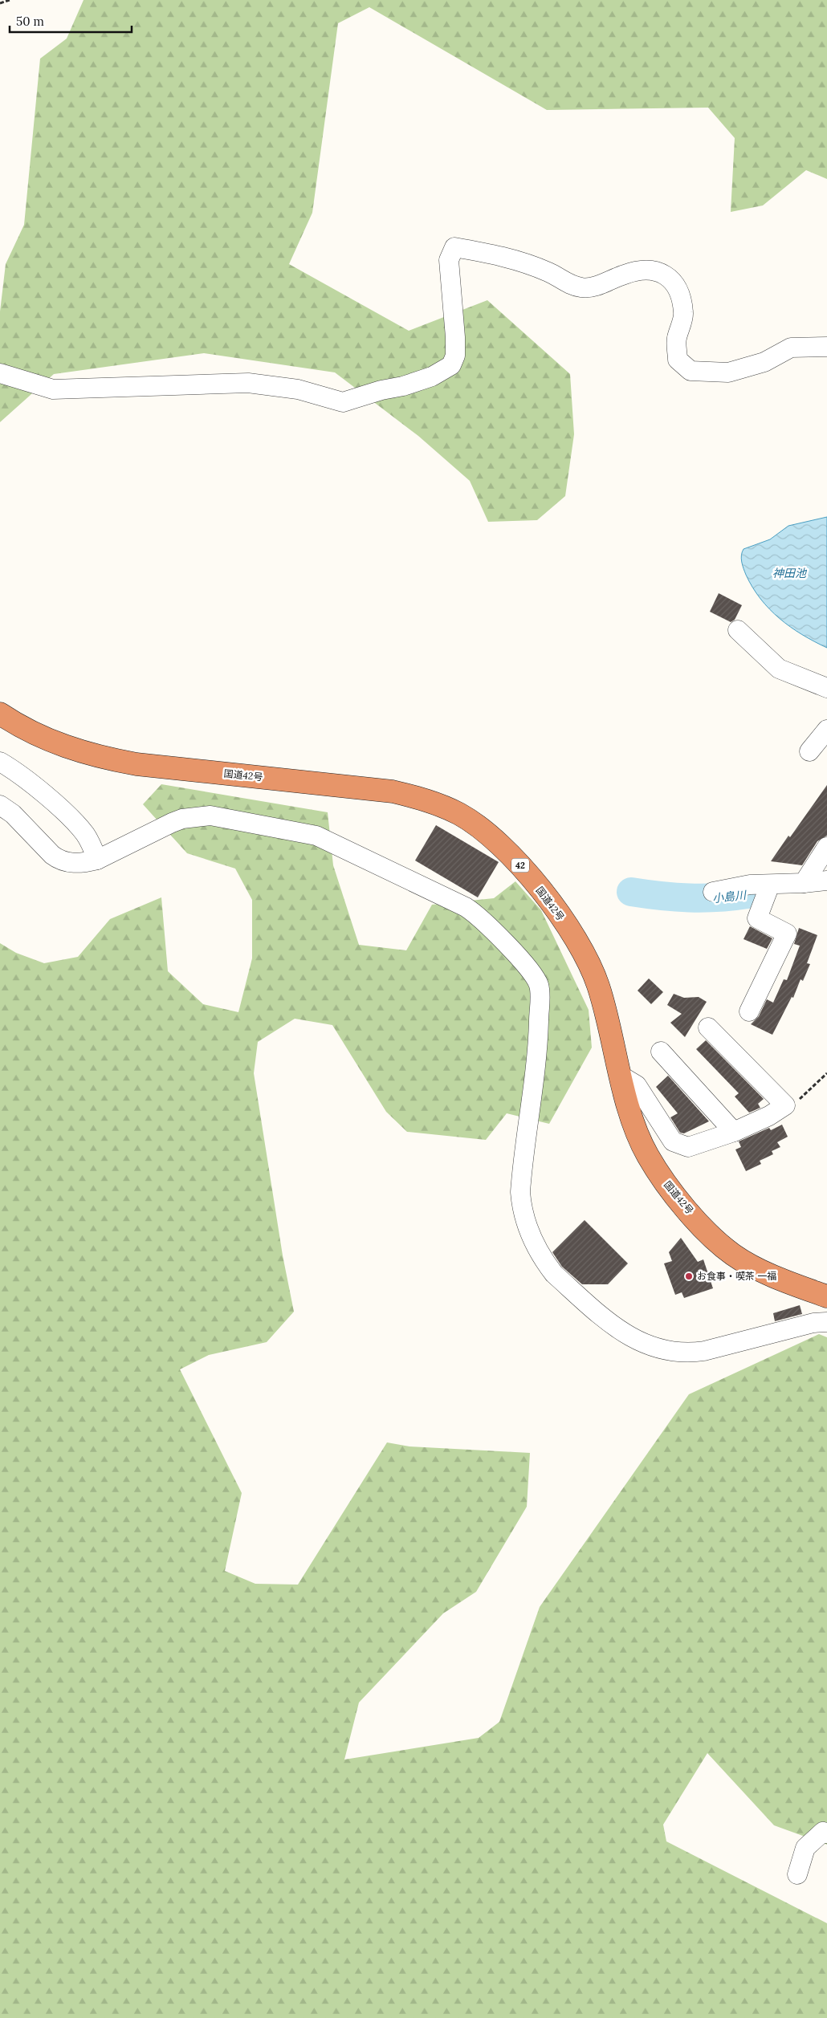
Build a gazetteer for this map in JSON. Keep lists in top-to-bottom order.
{
  "streets": {
    "highway": ["国道42号", "42"]
  },
  "water": ["神田池", "小島川"],
  "places": ["お食事・喫茶 一福"],
  "scale_bar": "50 m"
}
